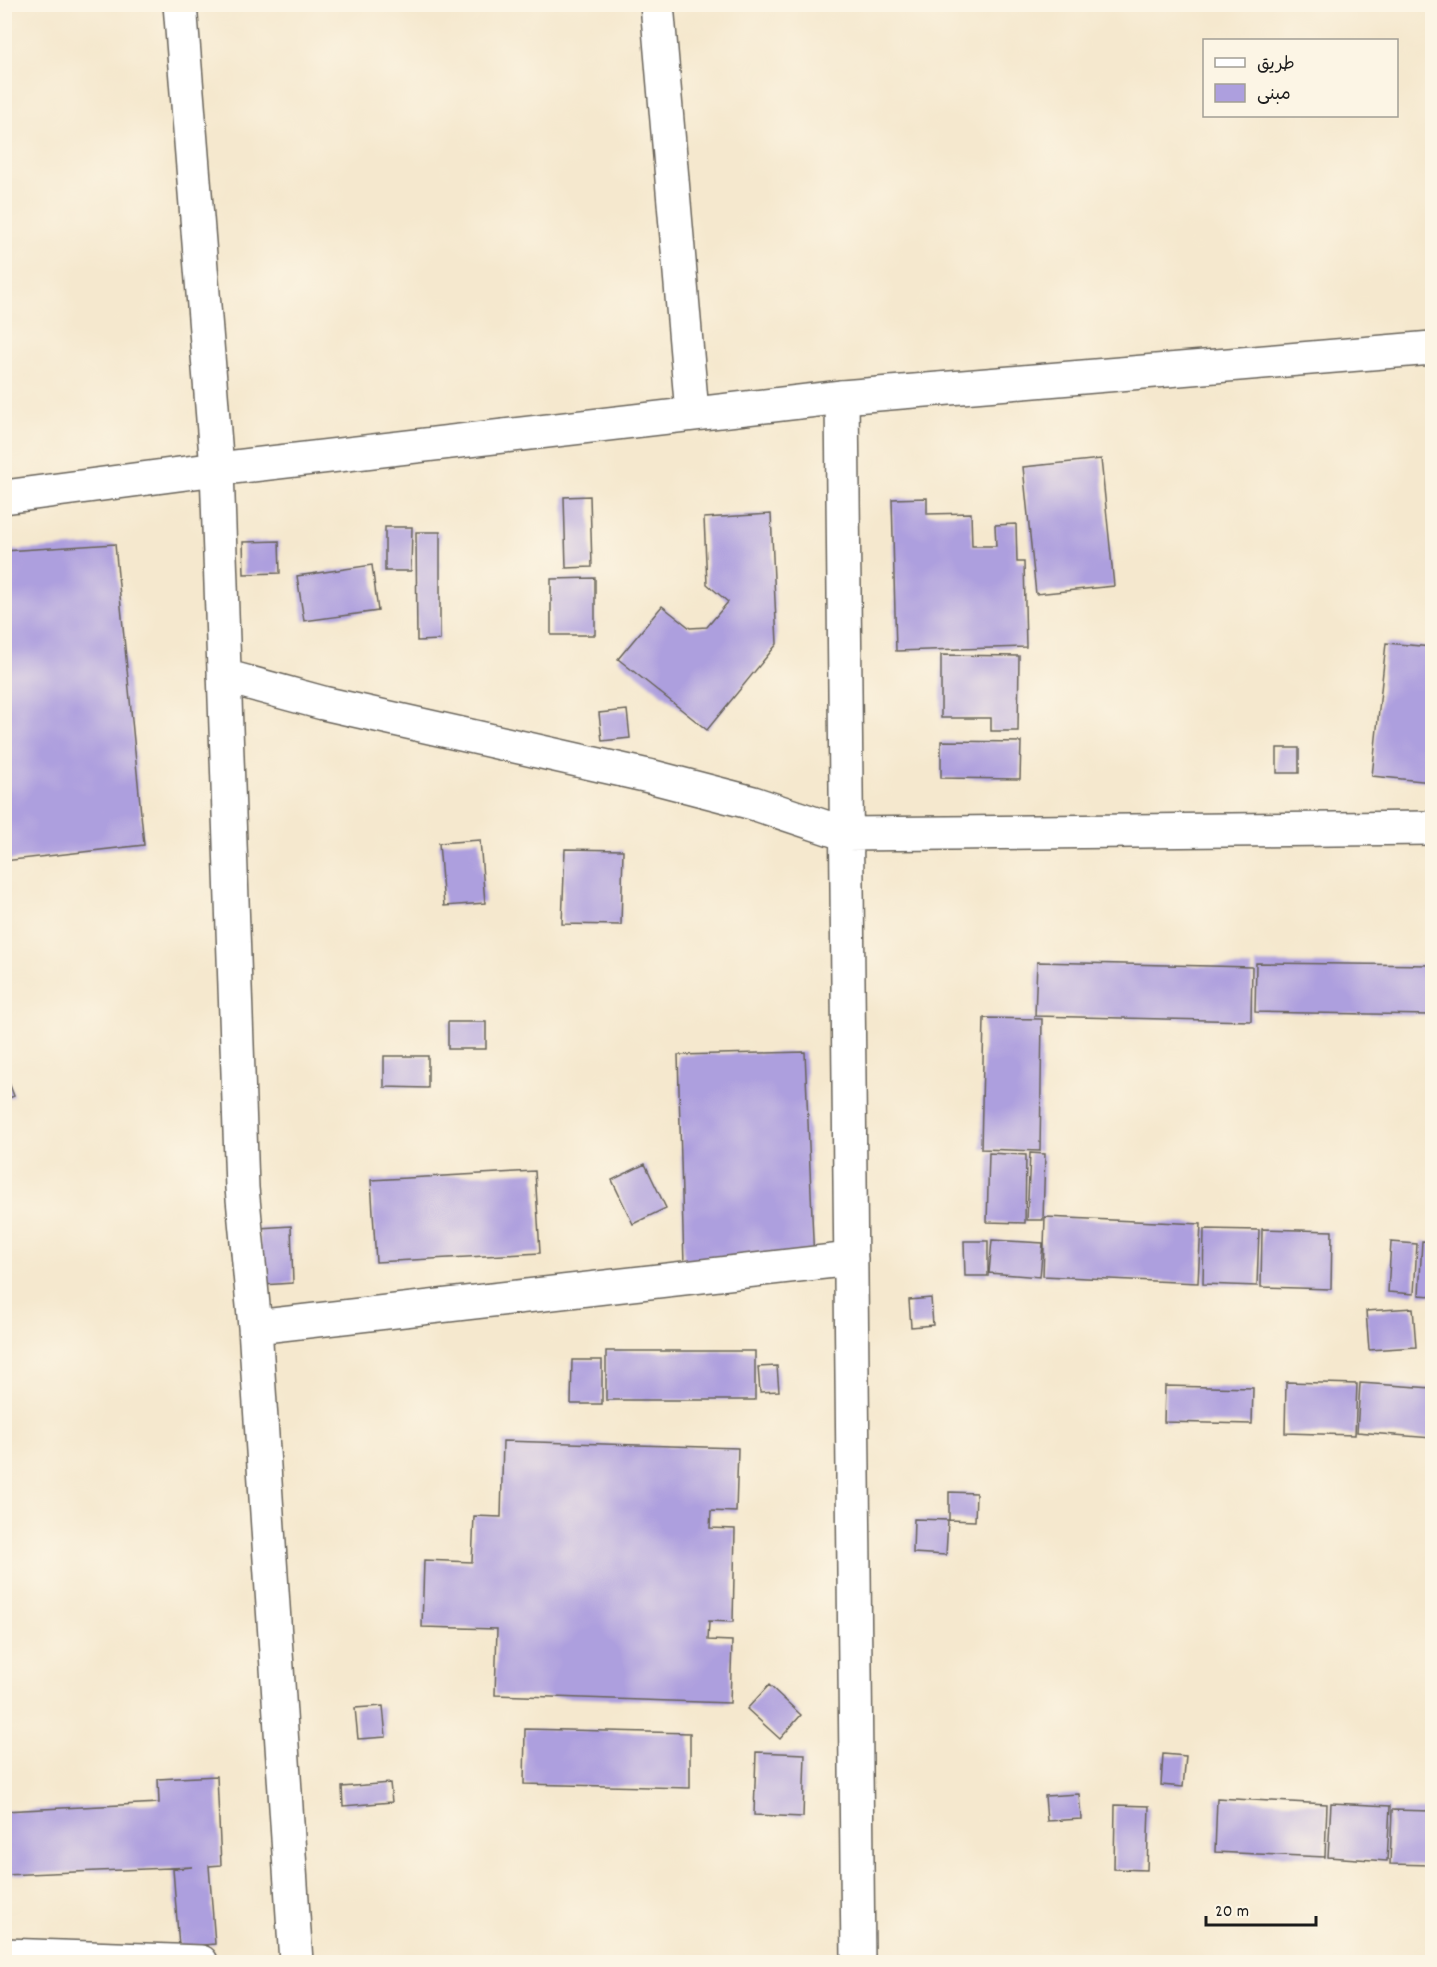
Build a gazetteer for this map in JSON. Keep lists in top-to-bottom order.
{
  "legend": ["طريق", "مبنى"],
  "scale_bar": "20 m"
}
